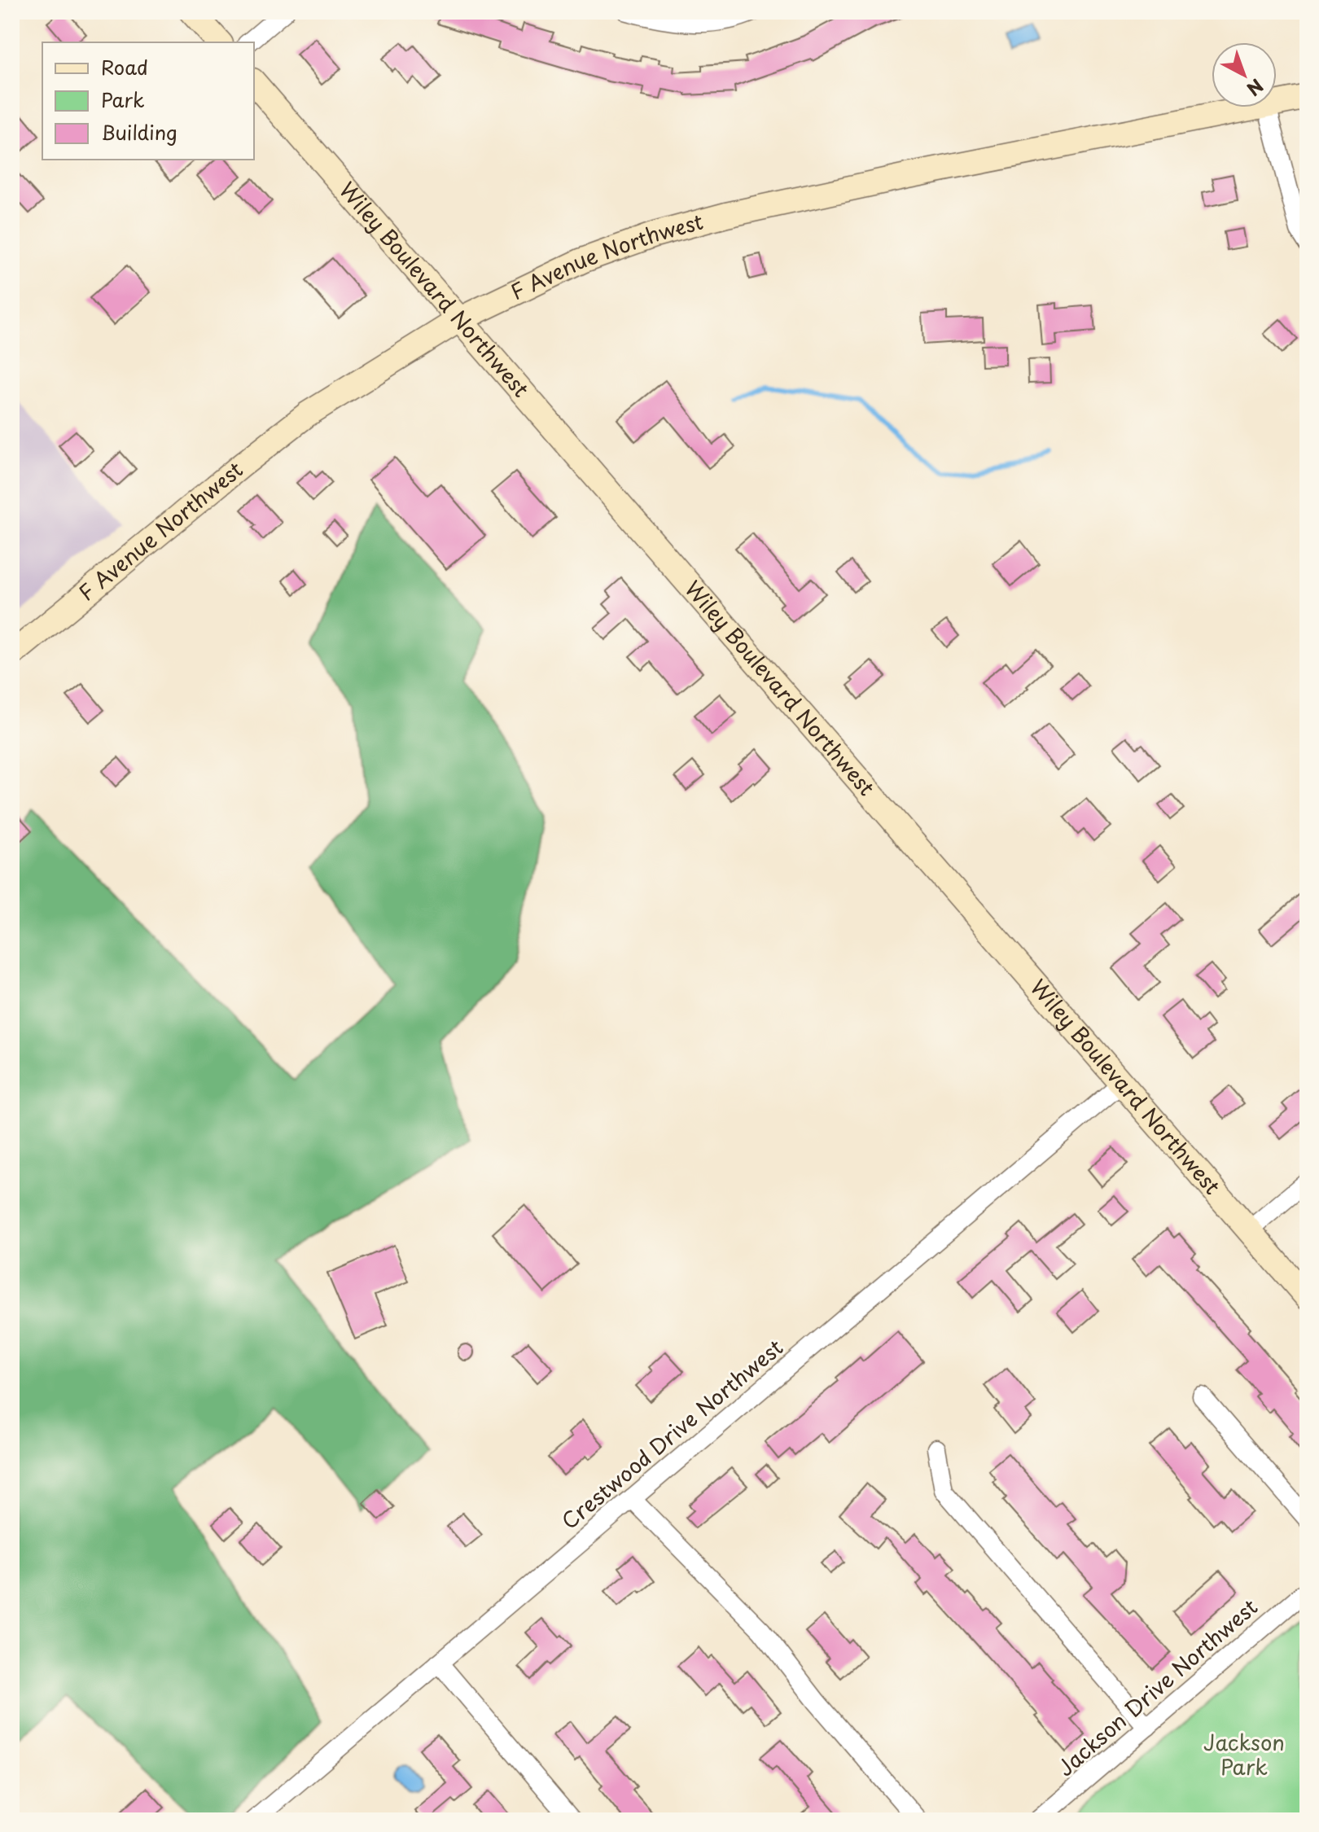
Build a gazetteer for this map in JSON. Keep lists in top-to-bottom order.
{
  "streets": {
    "street": [
      "F Avenue Northwest",
      "Wiley Boulevard Northwest",
      "Crestwood Drive Northwest",
      "Jackson Drive Northwest"
    ]
  },
  "crossings": [
    ["F Avenue Northwest", "Wiley Boulevard Northwest"],
    ["Wiley Boulevard Northwest", "Crestwood Drive Northwest"]
  ],
  "parks": ["Jackson Park"],
  "legend": ["Road", "Park", "Building"],
  "north": "bottom right"
}
